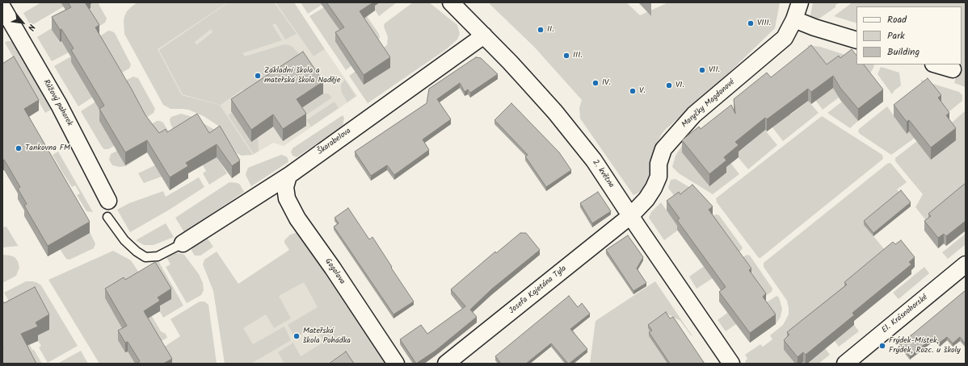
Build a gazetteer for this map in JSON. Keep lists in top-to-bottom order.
{
  "streets": {
    "street": [
      "Růžový pahorek",
      "Maryčky Magdonové",
      "Škarabelova",
      "2. května",
      "Gogolova",
      "Josefa Kajetána Tyla",
      "El. Krásnohorské"
    ]
  },
  "crossings": [
    ["Maryčky Magdonové", "2. května"],
    ["Maryčky Magdonové", "Josefa Kajetána Tyla"],
    ["Škarabelova", "2. května"],
    ["Škarabelova", "Gogolova"],
    ["2. května", "Josefa Kajetána Tyla"]
  ],
  "places": [
    "VIII.",
    "II.",
    "III.",
    "VII.",
    "Základní škola a mateřská škola Naděje",
    "IV.",
    "VI.",
    "V.",
    "Tankovna FM",
    "Mateřská škola Pohádka",
    "Frýdek-Místek, Frýdek, Rozc. u školy"
  ],
  "legend": ["Road", "Park", "Building"],
  "north": "bottom right"
}
